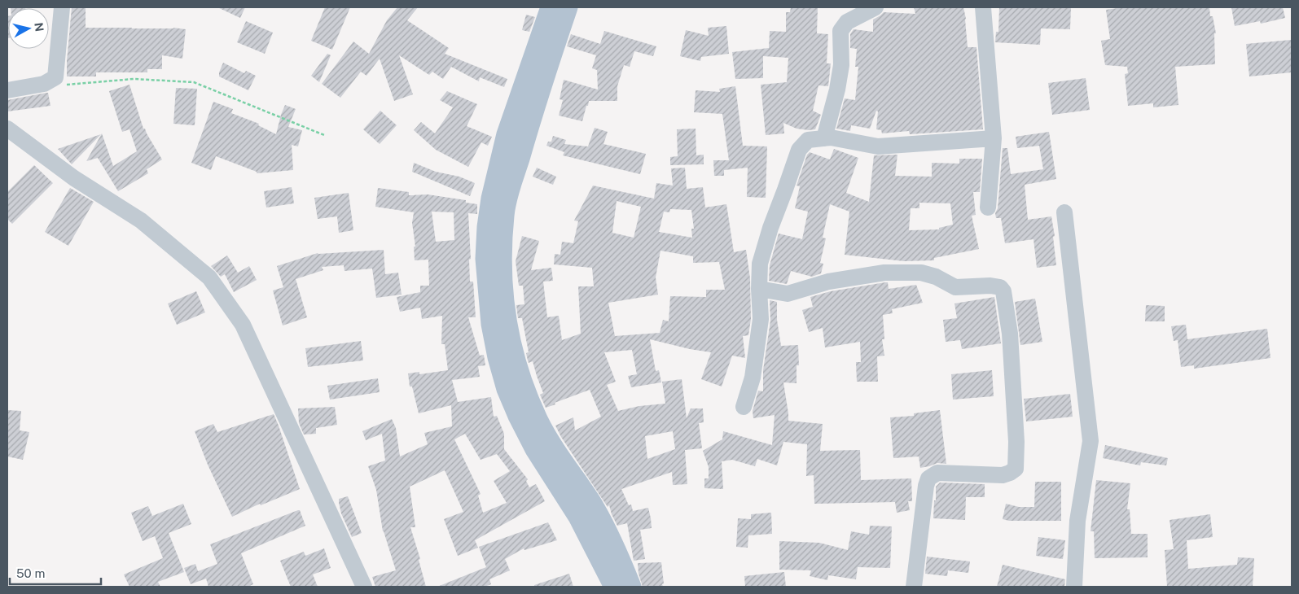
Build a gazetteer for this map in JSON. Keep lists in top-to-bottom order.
{
  "scale_bar": "50 m",
  "north": "right"
}
